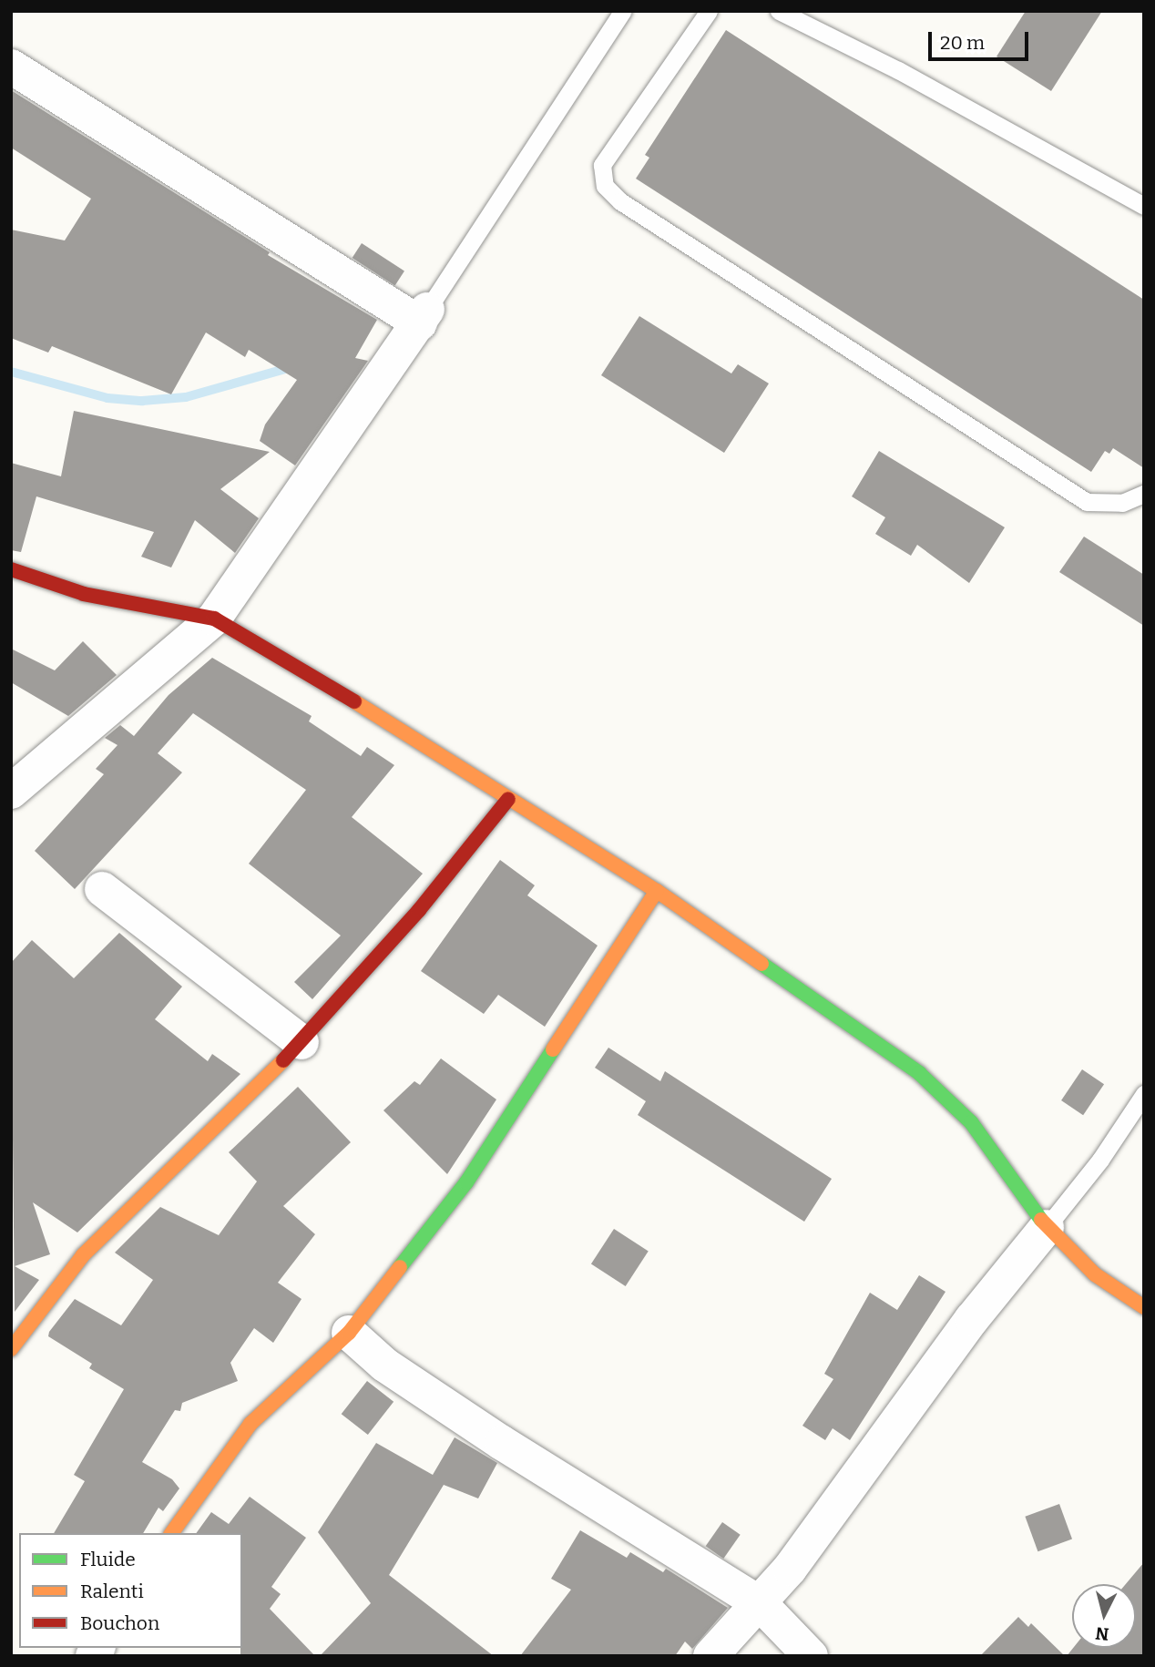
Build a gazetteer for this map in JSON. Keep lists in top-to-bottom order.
{
  "legend": ["Fluide", "Ralenti", "Bouchon"],
  "scale_bar": "20 m",
  "north": "bottom"
}
